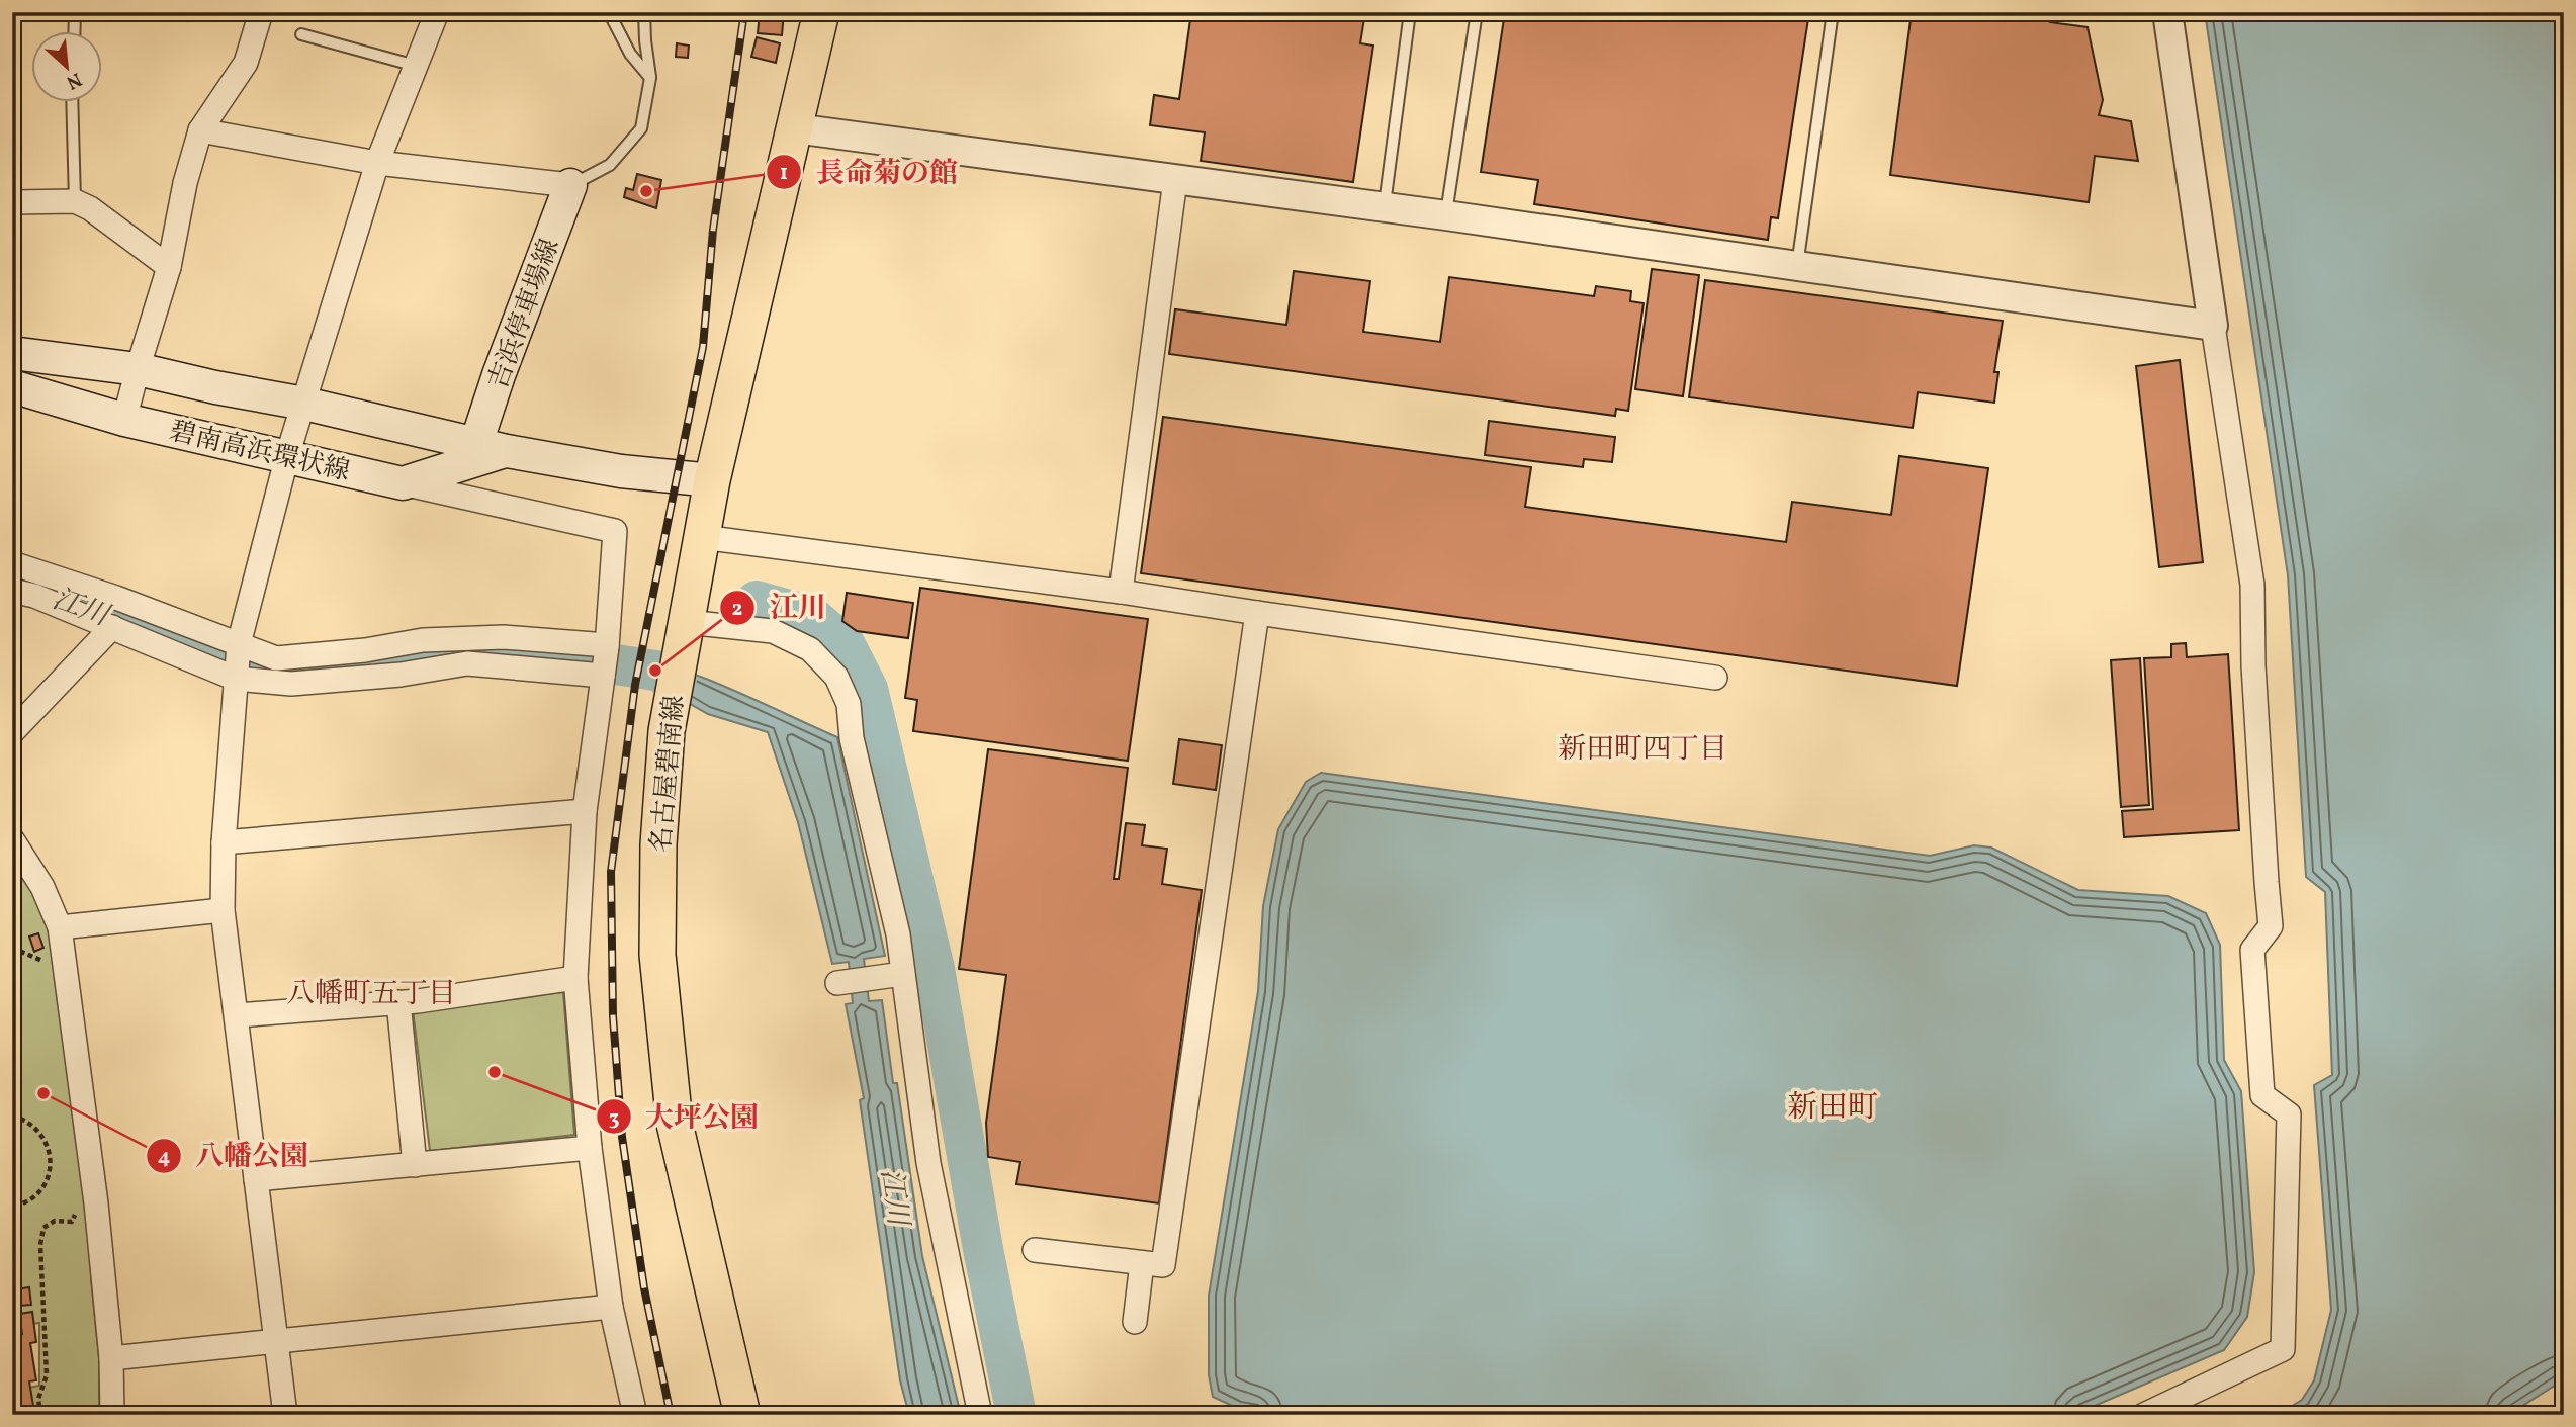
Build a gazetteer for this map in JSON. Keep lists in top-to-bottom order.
{
  "streets": {
    "main road": ["吉浜停車場線", "碧南高浜環状線", "名古屋碧南線"]
  },
  "crossings": [
    ["吉浜停車場線", "碧南高浜環状線"],
    ["碧南高浜環状線", "名古屋碧南線"]
  ],
  "districts": ["新田町四丁目", "八幡町五丁目", "新田町"],
  "water": ["江川"],
  "places": [
    "長命菊の館",
    "江川",
    "大坪公園",
    "八幡公園"
  ],
  "north": "bottom right"
}
